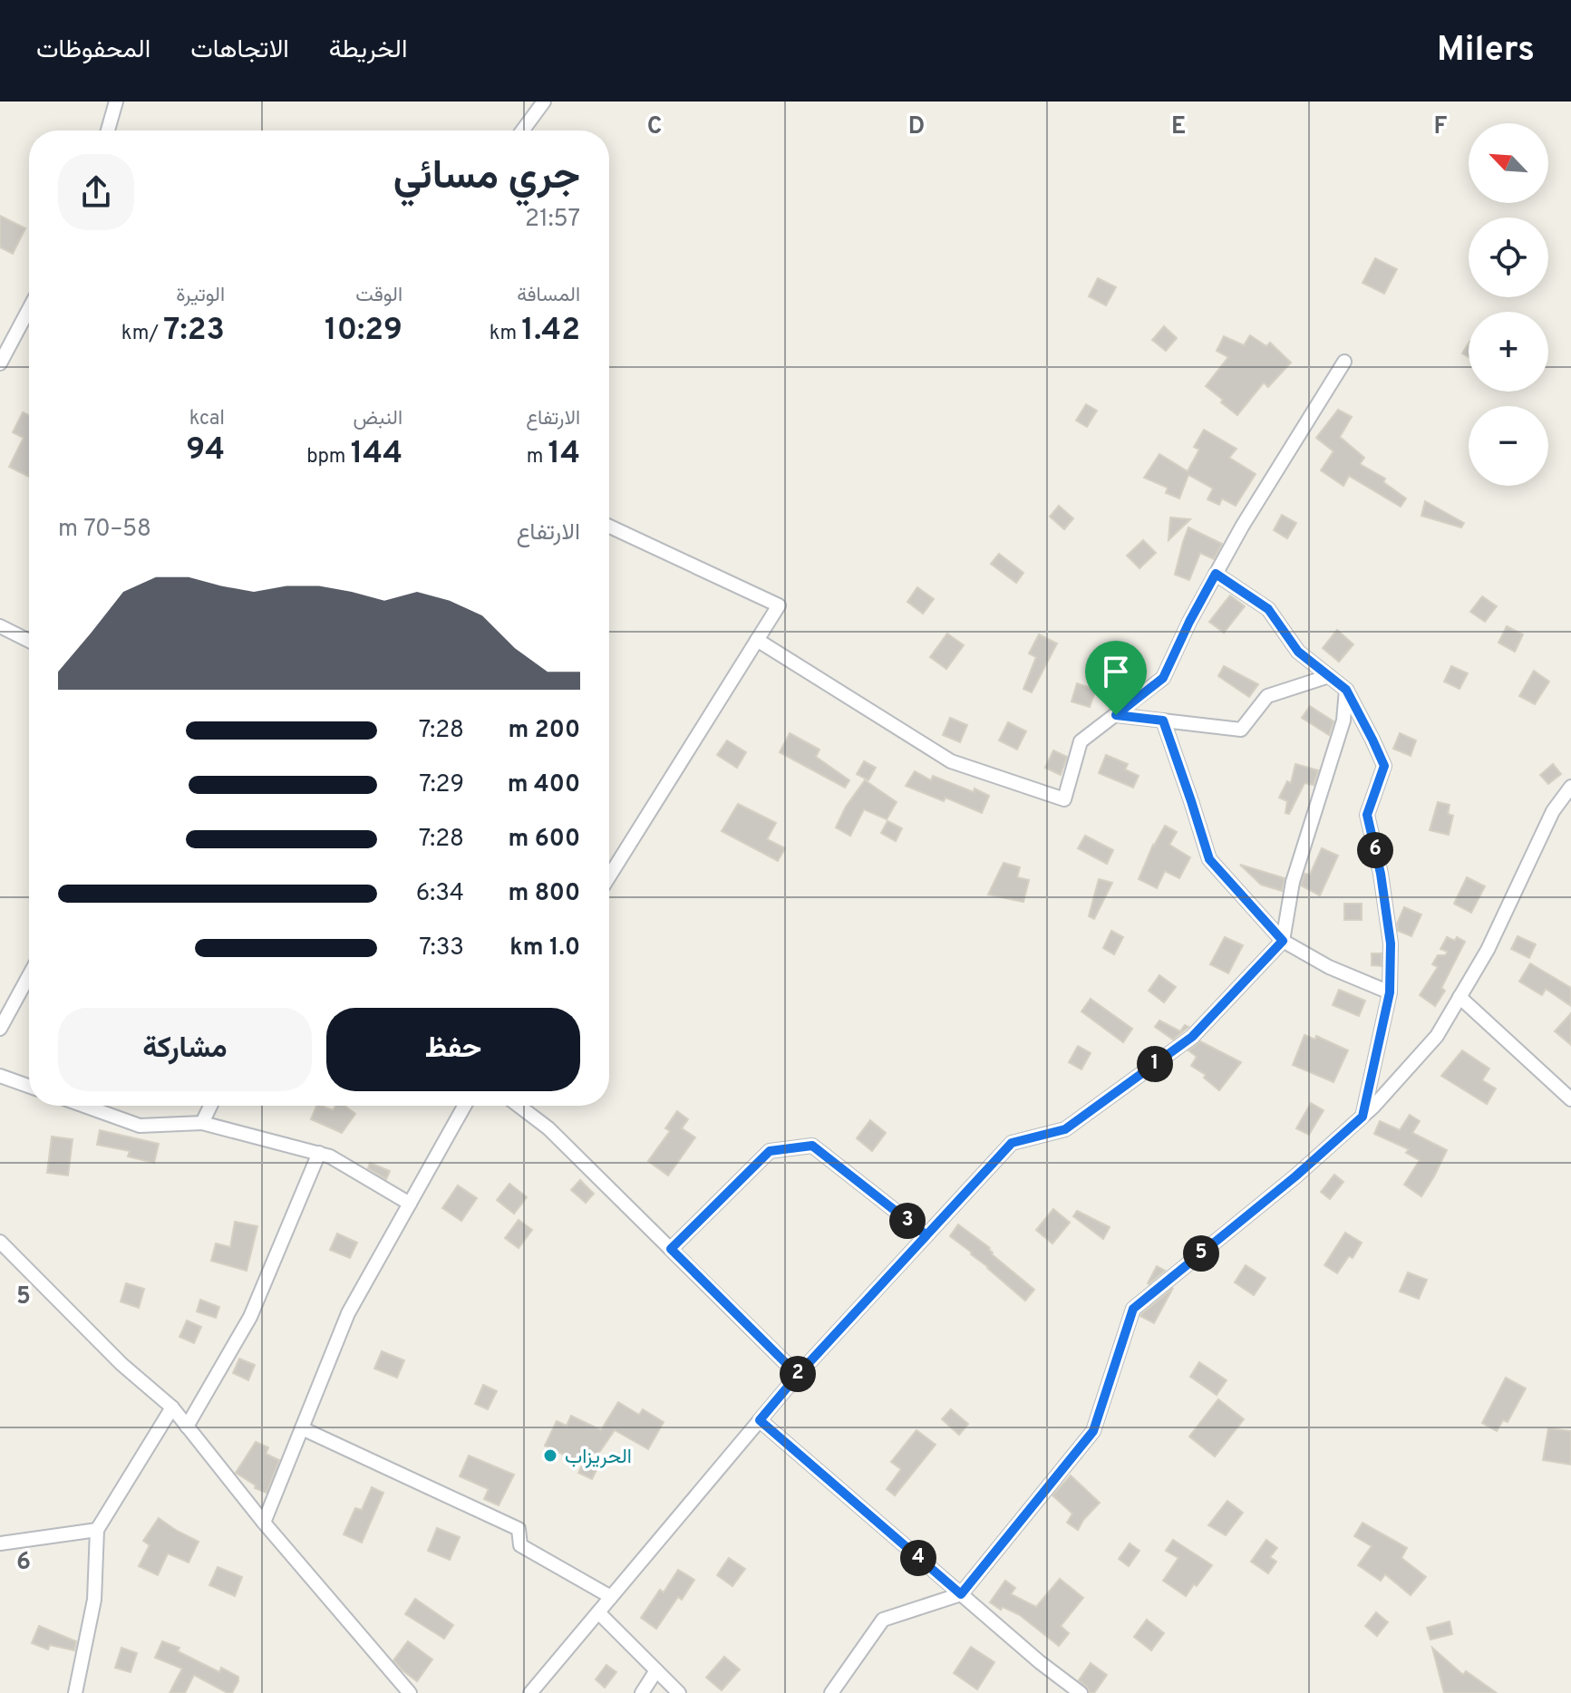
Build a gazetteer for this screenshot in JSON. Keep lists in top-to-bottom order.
{
  "places": ["الحريزاب"],
  "north": "top left",
  "page": {
    "header": "Milers",
    "nav": ["الخريطة", "الاتجاهات", "المحفوظات"],
    "map_buttons": ["+", "−"],
    "heading": ["جري مسائي", "21:57"],
    "stats": [
      ["المسافة", "1.42 km"],
      ["الوقت", "10:29"],
      ["الوتيرة", "7:23 /km"],
      ["الارتفاع", "14 m"],
      ["النبض", "144 bpm"],
      ["kcal", "94"]
    ],
    "chart": ["الارتفاع", "58–70 m"],
    "list": [
      {
        "name": "200 m",
        "note": "7:28"
      },
      {
        "name": "400 m",
        "note": "7:29"
      },
      {
        "name": "600 m",
        "note": "7:28"
      },
      {
        "name": "800 m",
        "note": "6:34"
      },
      {
        "name": "1.0 km",
        "note": "7:33"
      }
    ],
    "pins": [
      "6",
      "1",
      "3",
      "5",
      "2",
      "4"
    ],
    "buttons": ["حفظ", "مشاركة"]
  },
  "grid": {
    "columns": [
      "C",
      "D",
      "E",
      "F"
    ],
    "rows": ["5", "6"]
  }
}
